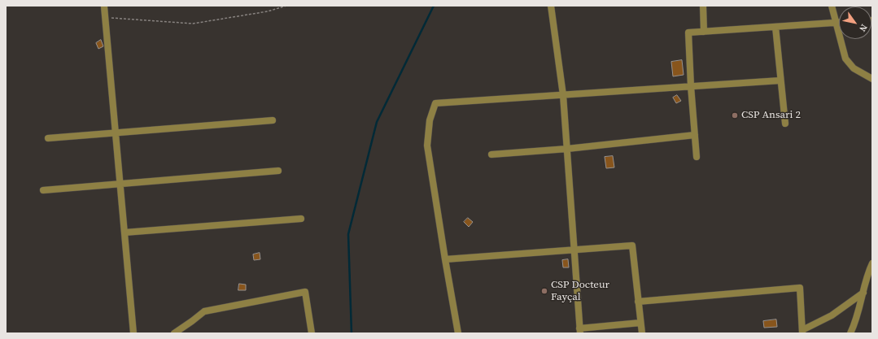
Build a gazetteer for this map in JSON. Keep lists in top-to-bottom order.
{
  "places": ["CSP Ansari 2", "CSP Docteur Fayçal"],
  "north": "bottom right"
}
